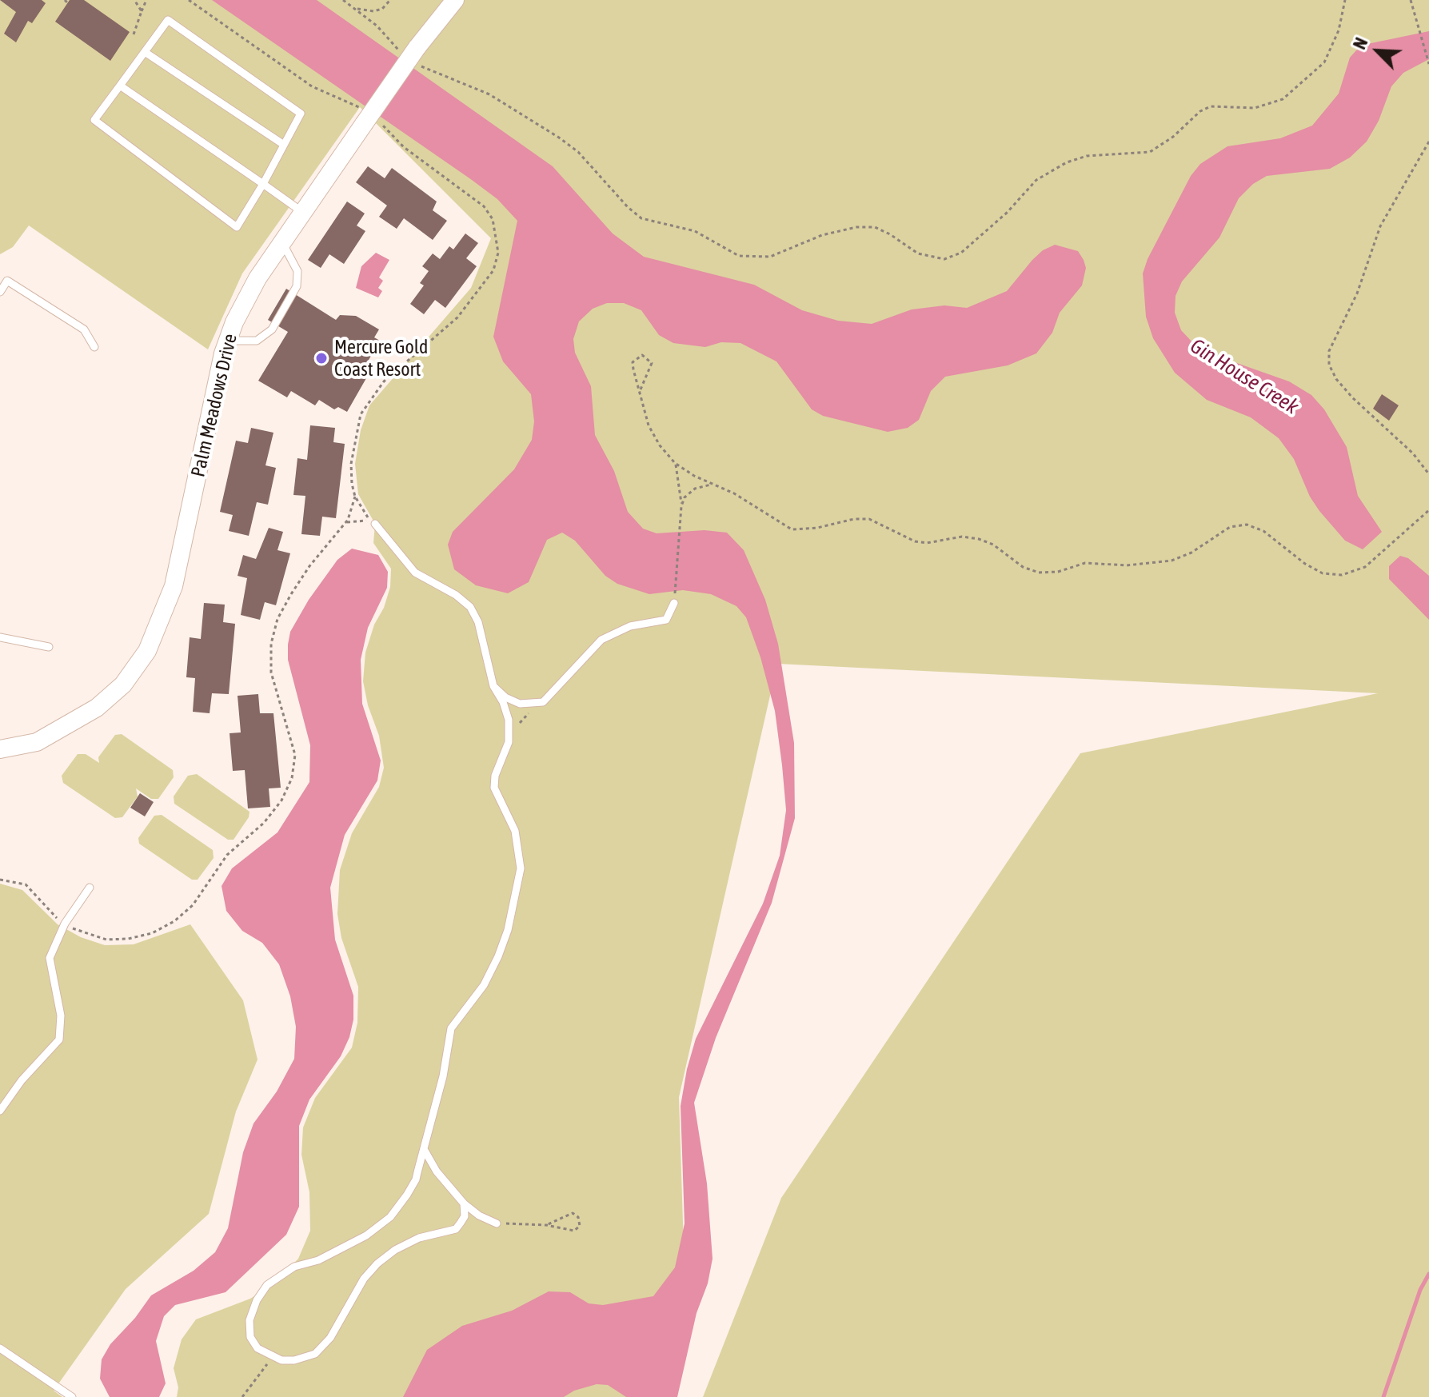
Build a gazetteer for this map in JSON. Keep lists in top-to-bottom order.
{
  "streets": {
    "street": ["Palm Meadows Drive"]
  },
  "water": ["Gin House Creek"],
  "places": ["Mercure Gold Coast Resort"],
  "north": "top left"
}
